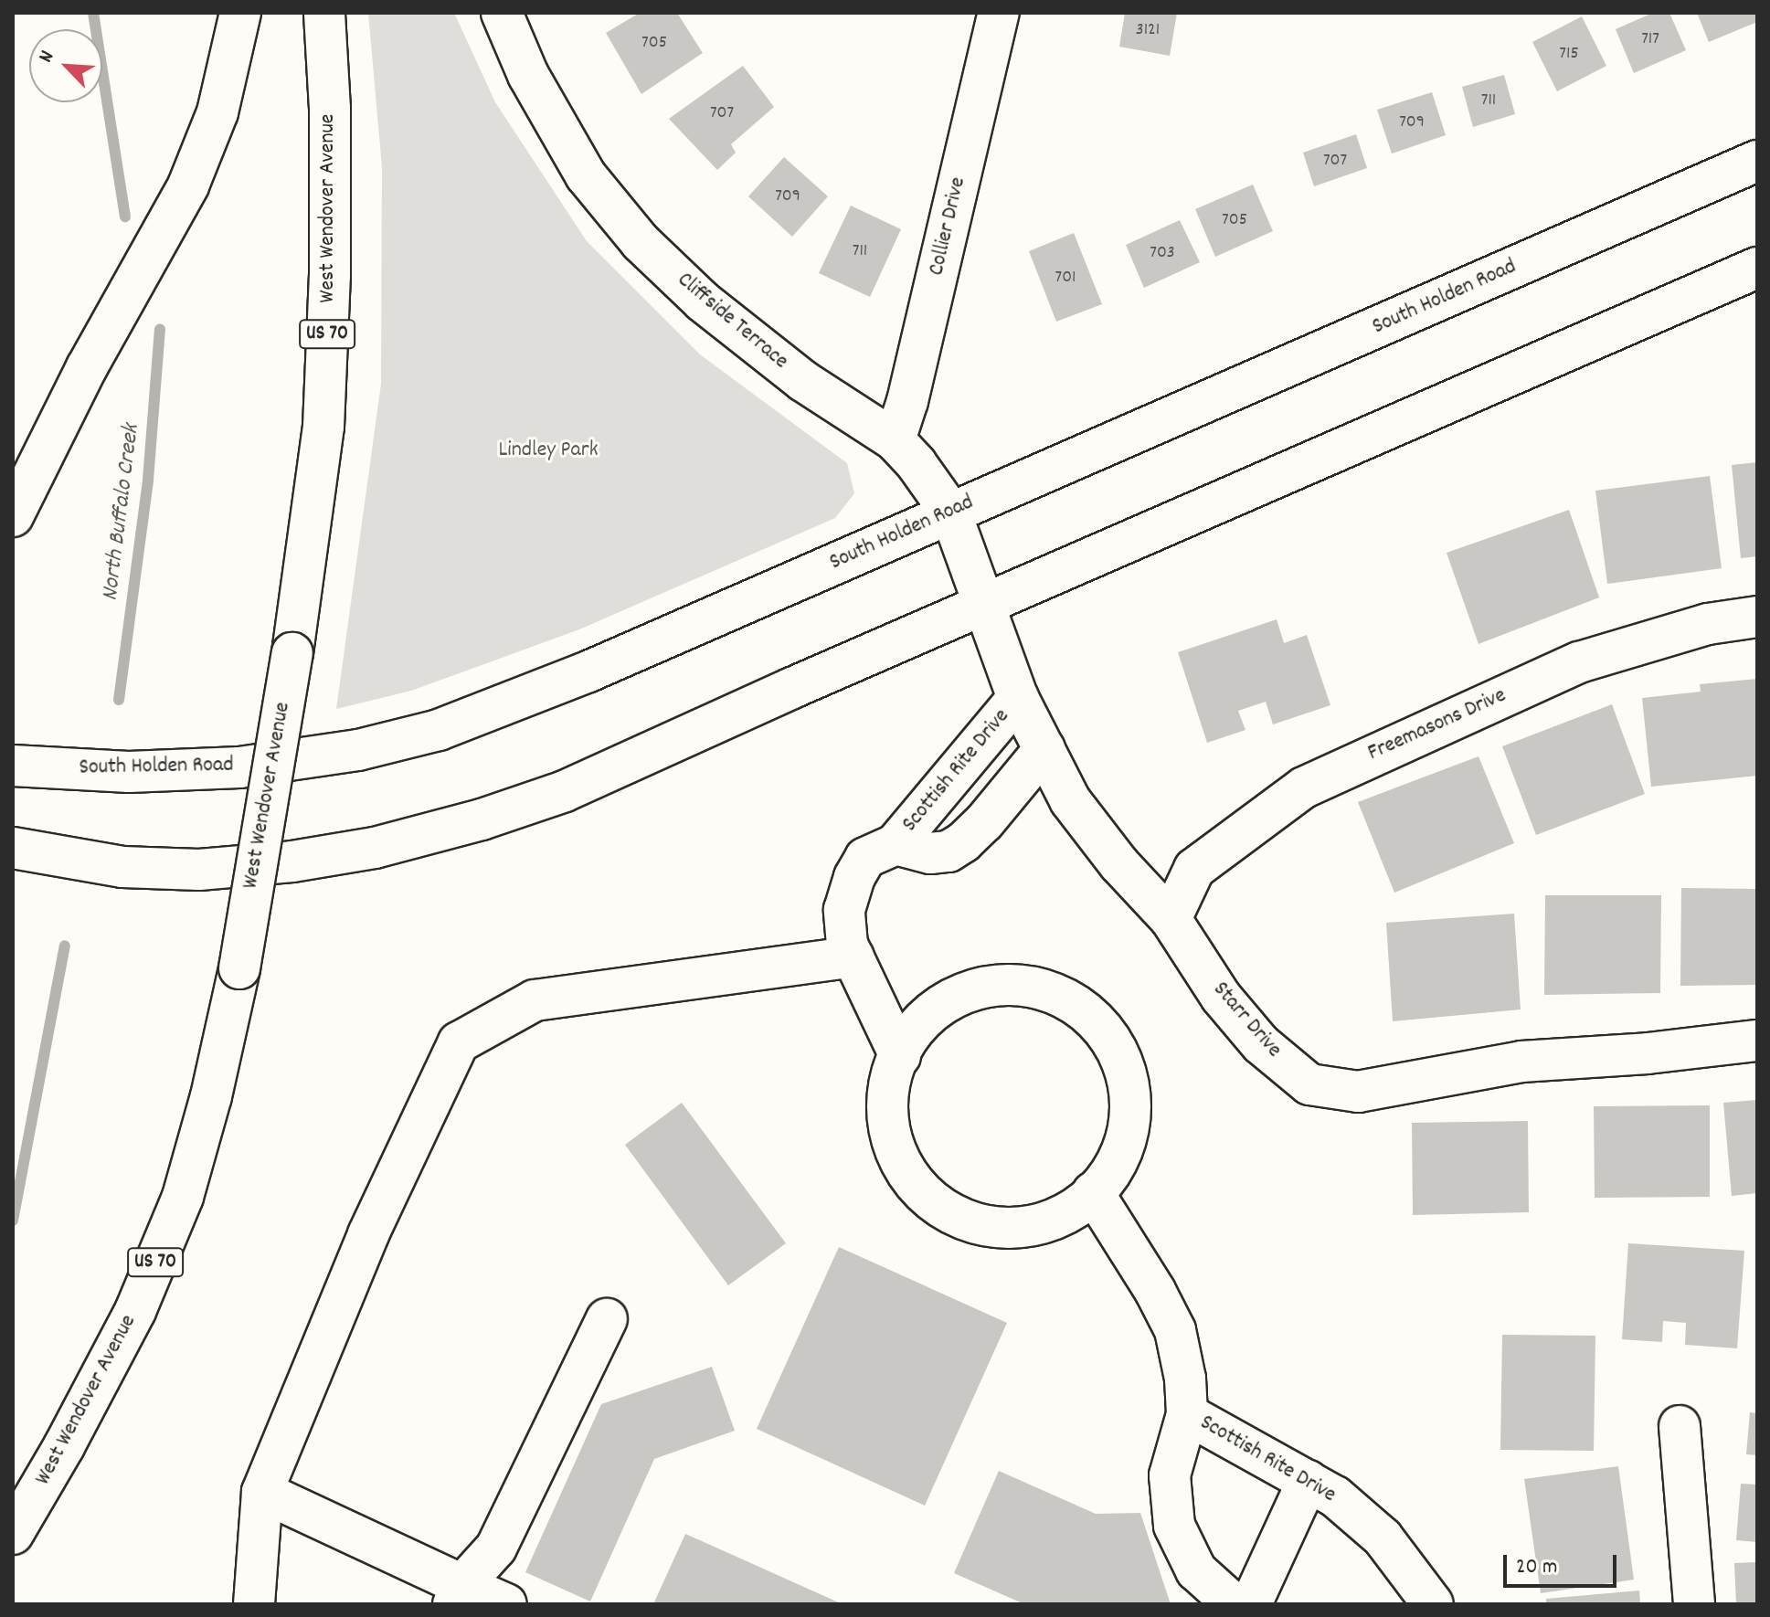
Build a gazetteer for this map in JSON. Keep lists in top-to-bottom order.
{
  "streets": {
    "main road": [
      "West Wendover Avenue",
      "Collier Drive",
      "South Holden Road",
      "Cliffside Terrace",
      "US 70",
      "Freemasons Drive",
      "Scottish Rite Drive",
      "Starr Drive"
    ]
  },
  "crossings": [
    ["Collier Drive", "Cliffside Terrace"],
    ["South Holden Road", "Cliffside Terrace"],
    ["Cliffside Terrace", "Starr Drive"],
    ["Freemasons Drive", "Starr Drive"],
    ["Scottish Rite Drive", "Starr Drive"]
  ],
  "water": ["North Buffalo Creek"],
  "parks": ["Lindley Park"],
  "house_numbers": [
    "3121",
    "717",
    "705",
    "715",
    "711",
    "707",
    "709",
    "707",
    "709",
    "705",
    "711",
    "703",
    "701"
  ],
  "scale_bar": "20 m",
  "north": "top left"
}
